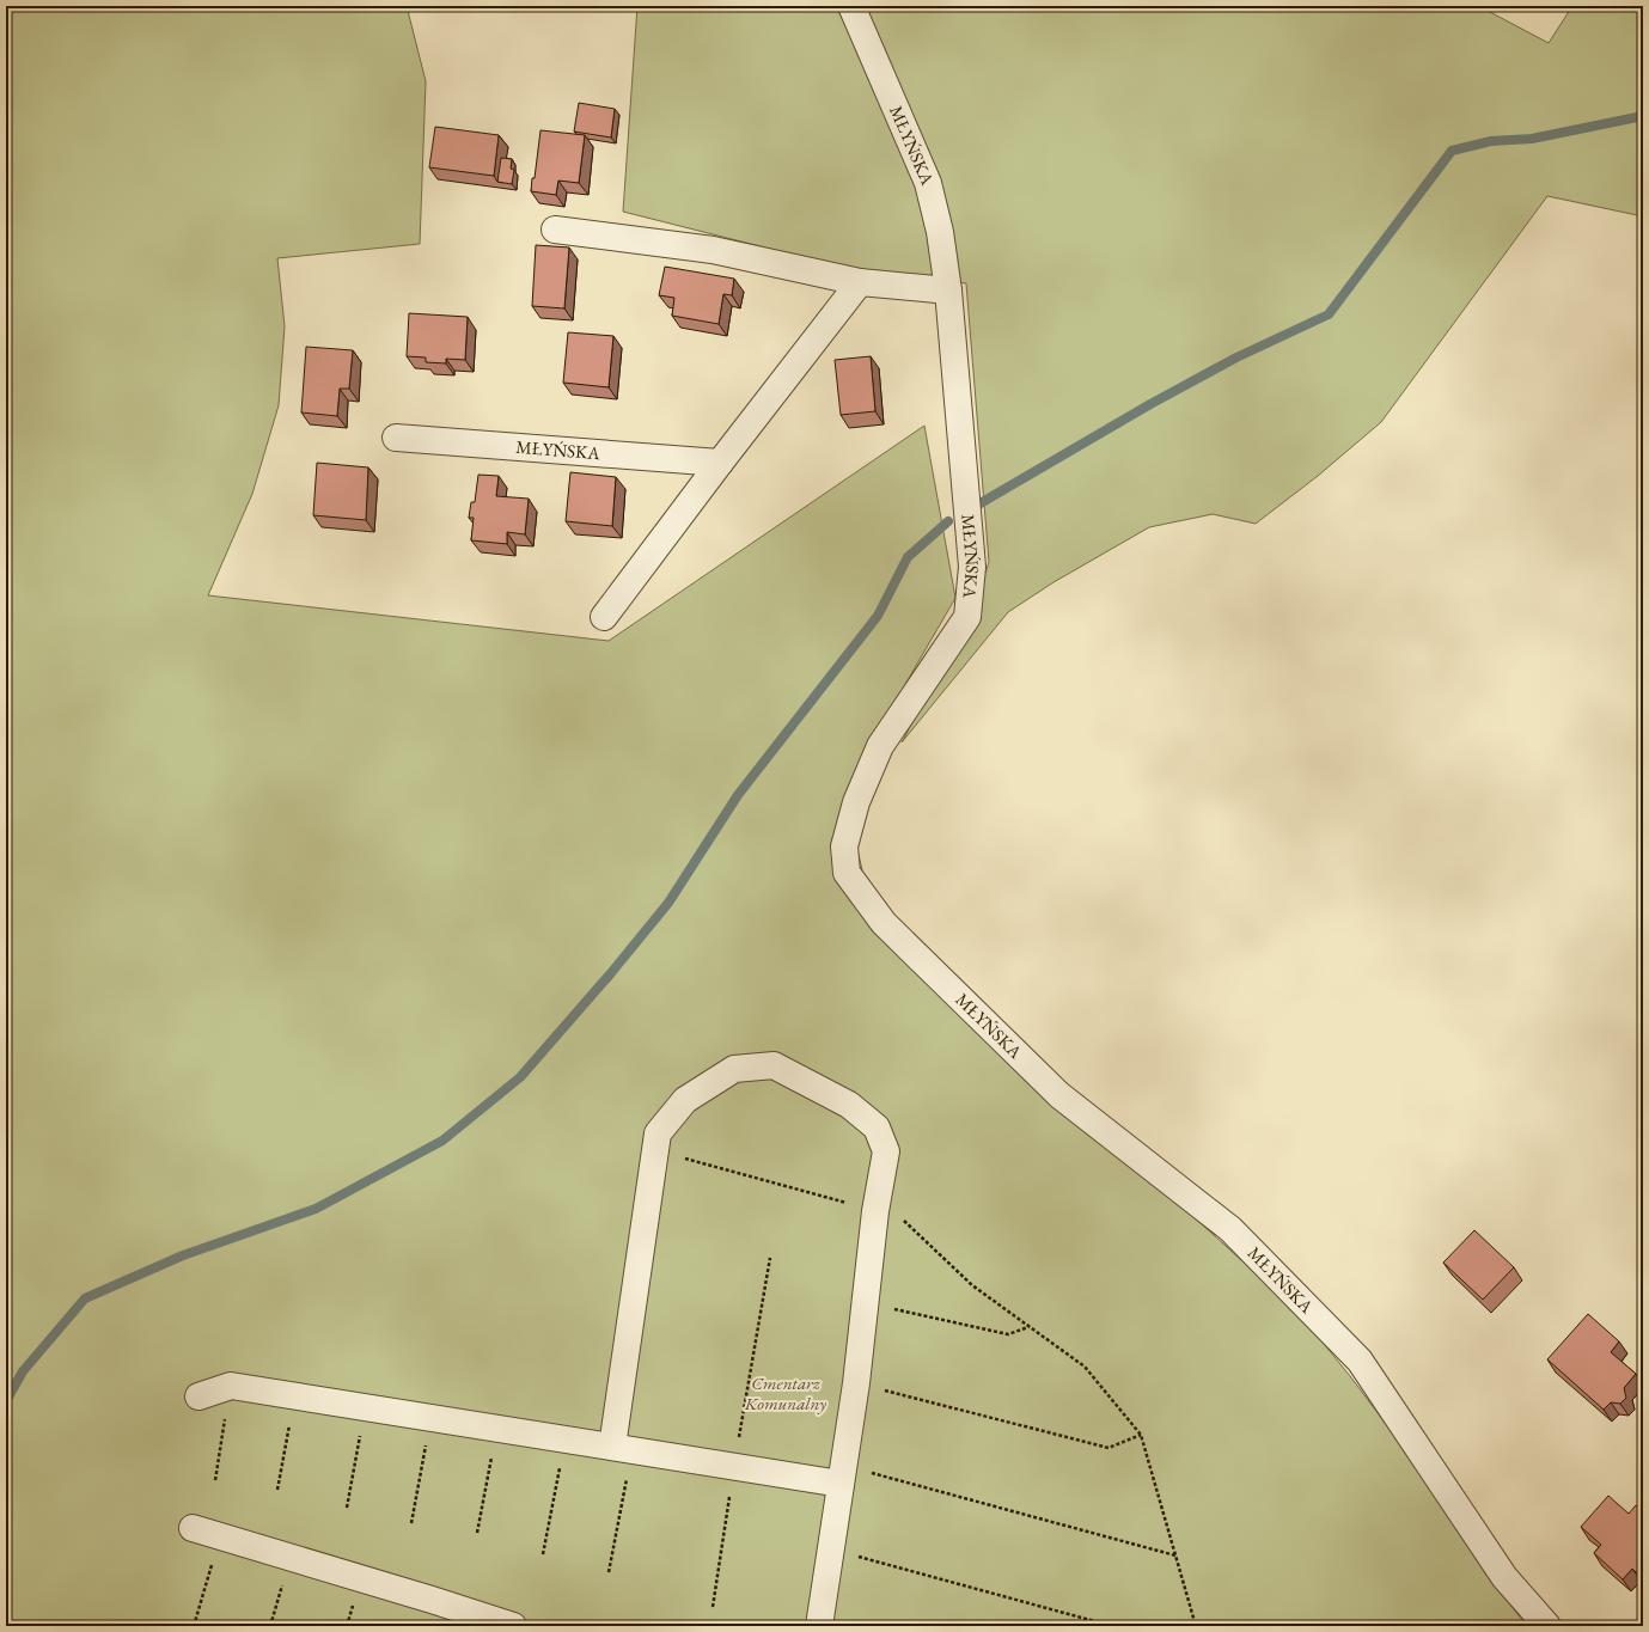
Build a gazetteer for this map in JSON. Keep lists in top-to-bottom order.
{
  "streets": {
    "street": ["MŁYŃSKA"]
  },
  "parks": ["Cmentarz Komunalny"]
}
